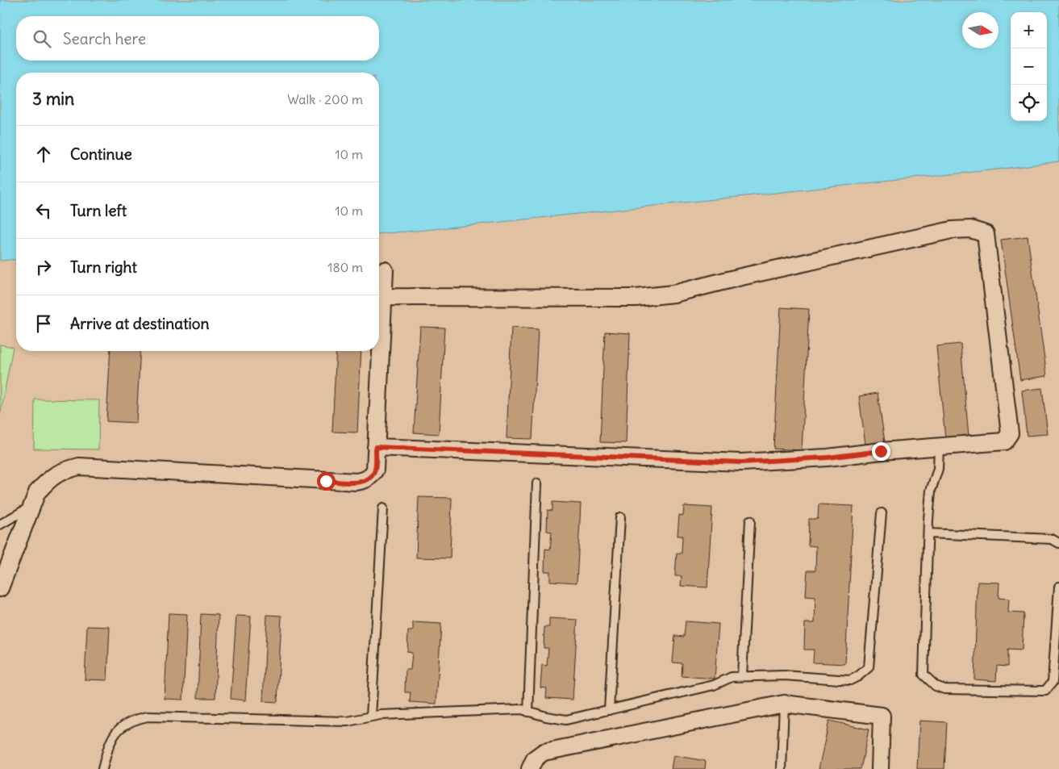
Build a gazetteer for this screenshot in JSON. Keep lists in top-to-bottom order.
{
  "north": "right",
  "page": {
    "map_buttons": ["+", "−"],
    "search": "Search here",
    "heading": ["3 min", "Walk · 200 m"],
    "list": [
      ["Continue", "10 m"],
      ["Turn left", "10 m"],
      ["Turn right", "180 m"],
      "Arrive at destination"
    ]
  }
}
